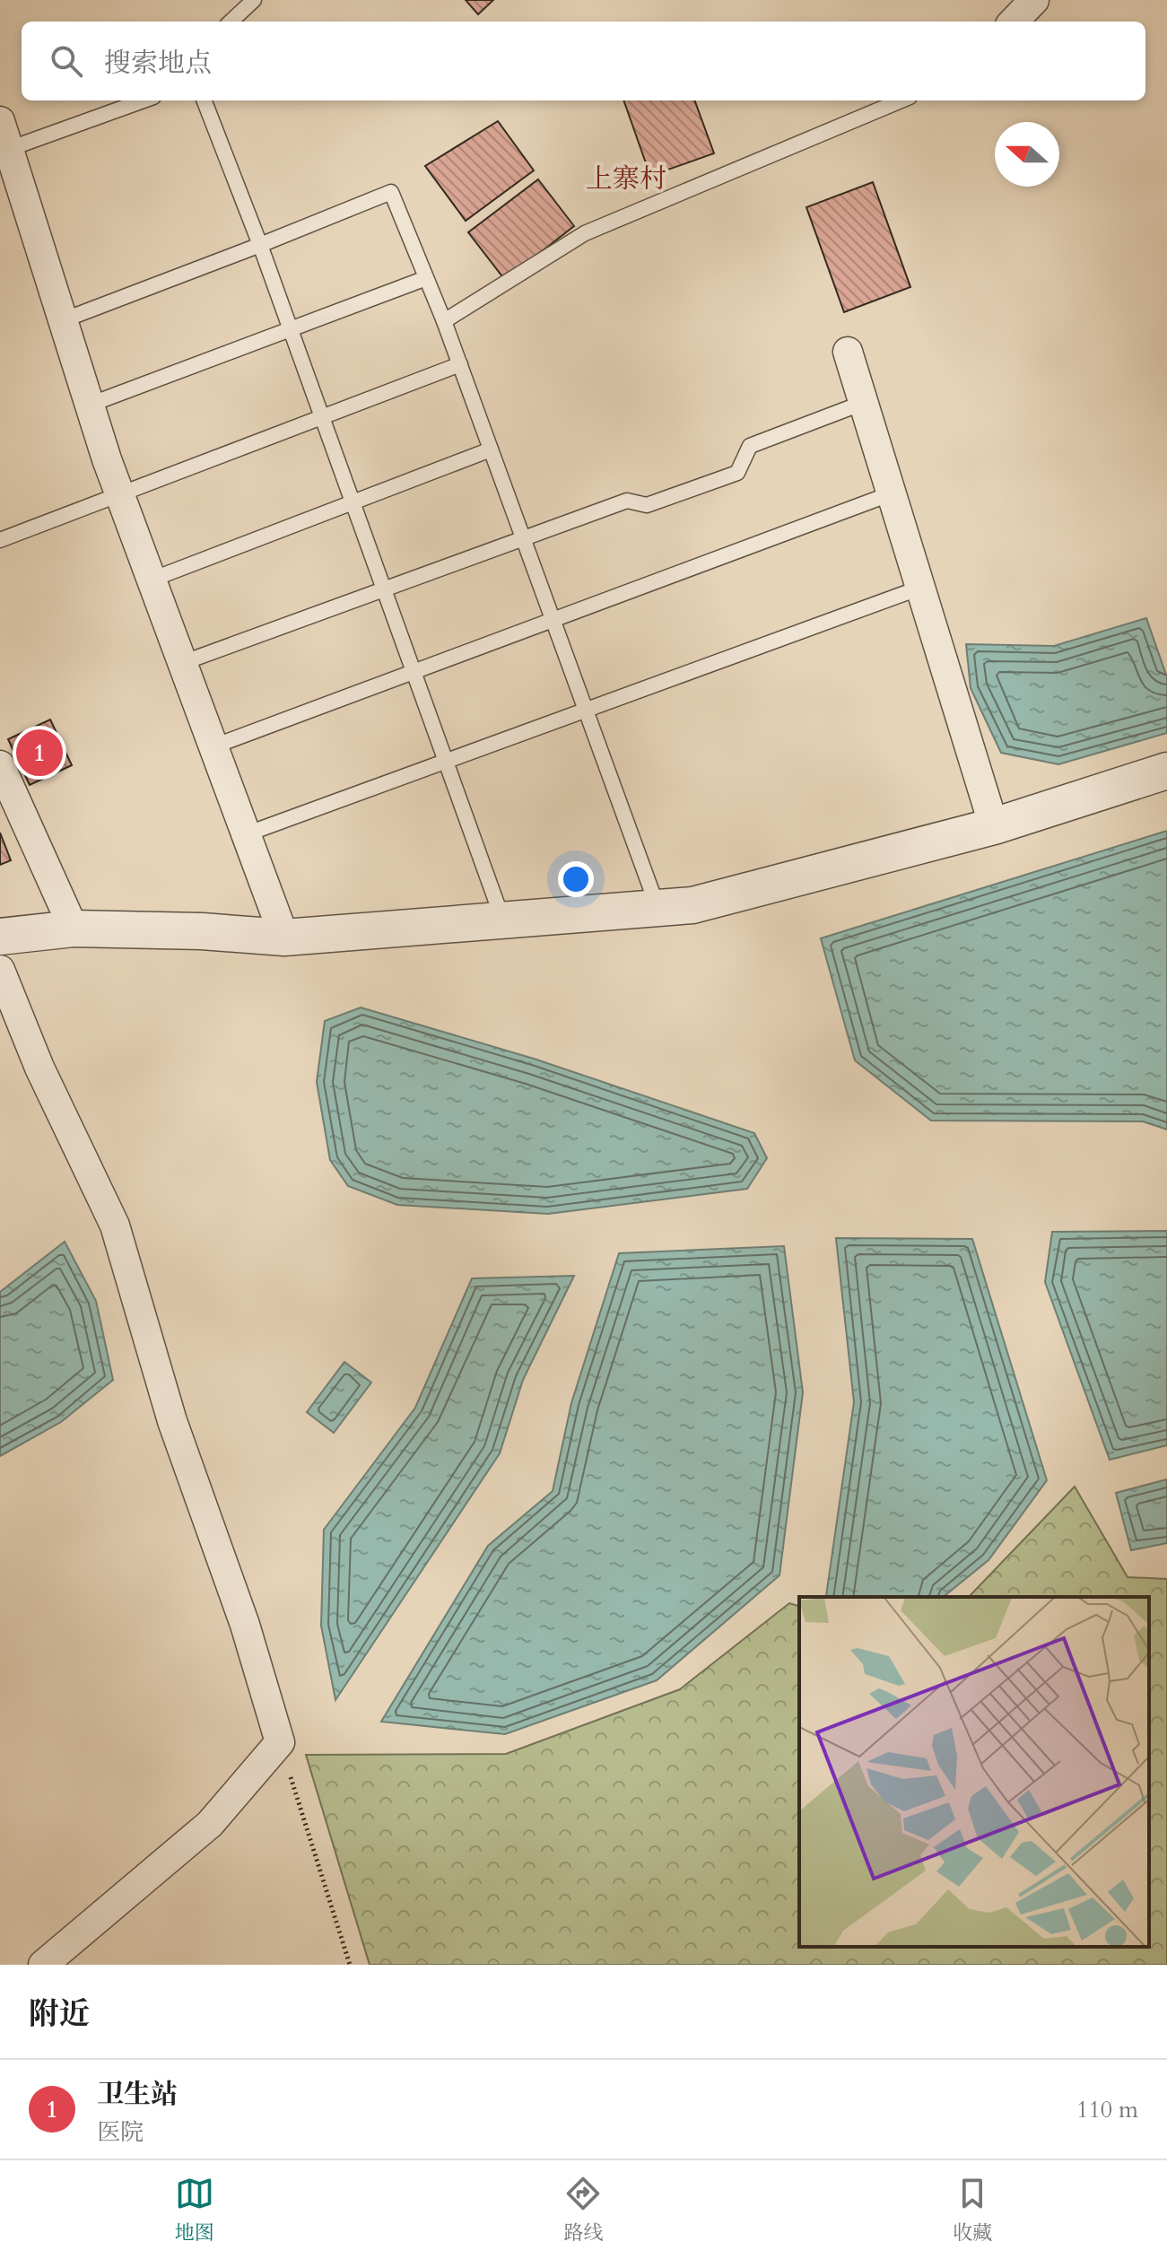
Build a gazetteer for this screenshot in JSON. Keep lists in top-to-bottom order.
{
  "districts": ["上寨村"],
  "north": "left",
  "page": {
    "search": "搜索地点",
    "pins": "1",
    "heading": "附近",
    "list": [
      {
        "mark": "1",
        "name": "卫生站",
        "note": "医院",
        "value": "110 m"
      }
    ],
    "nav": ["地图", "路线", "收藏"]
  }
}
